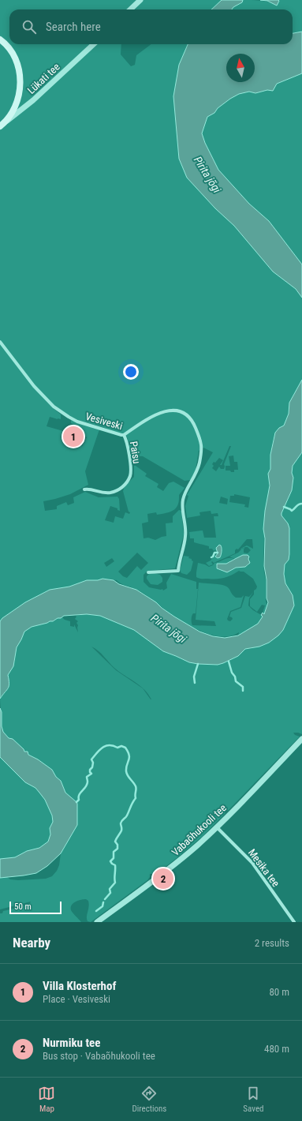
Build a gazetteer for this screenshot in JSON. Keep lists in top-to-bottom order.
{
  "streets": {
    "main road": ["Lükati tee"],
    "street": [
      "Vesiveski",
      "Paisu",
      "Vabaõhukooli tee",
      "Mesika tee"
    ]
  },
  "crossings": [
    ["Vesiveski", "Paisu"],
    ["Vabaõhukooli tee", "Mesika tee"]
  ],
  "water": ["Pirita jõgi"],
  "scale_bar": "50 m",
  "north": "top",
  "page": {
    "search": "Search here",
    "pins": ["1", "2"],
    "scale": "50 m",
    "heading": ["Nearby", "2 results"],
    "list": [
      {
        "mark": "1",
        "name": "Villa Klosterhof",
        "note": "Place · Vesiveski",
        "value": "80 m"
      },
      {
        "mark": "2",
        "name": "Nurmiku tee",
        "note": "Bus stop · Vabaõhukooli tee",
        "value": "480 m"
      }
    ],
    "nav": ["Map", "Directions", "Saved"]
  }
}
